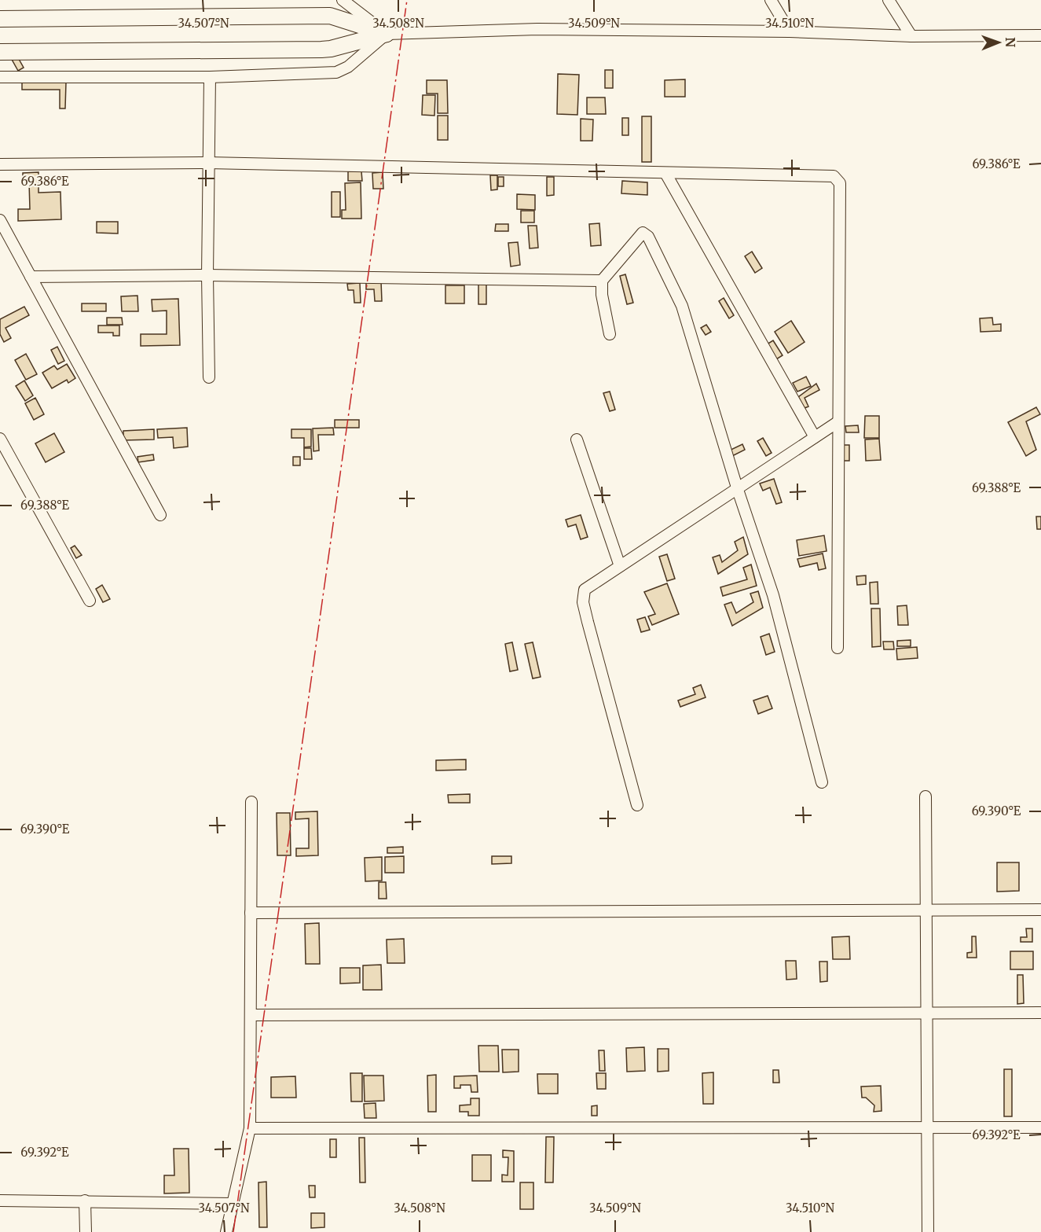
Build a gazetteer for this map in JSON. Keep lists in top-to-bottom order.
{
  "north": "right",
  "coordinates": [
    "34.507°N",
    "34.508°N",
    "34.509°N",
    "34.510°N",
    "69.386°E",
    "69.388°E",
    "69.390°E",
    "69.392°E"
  ]
}
